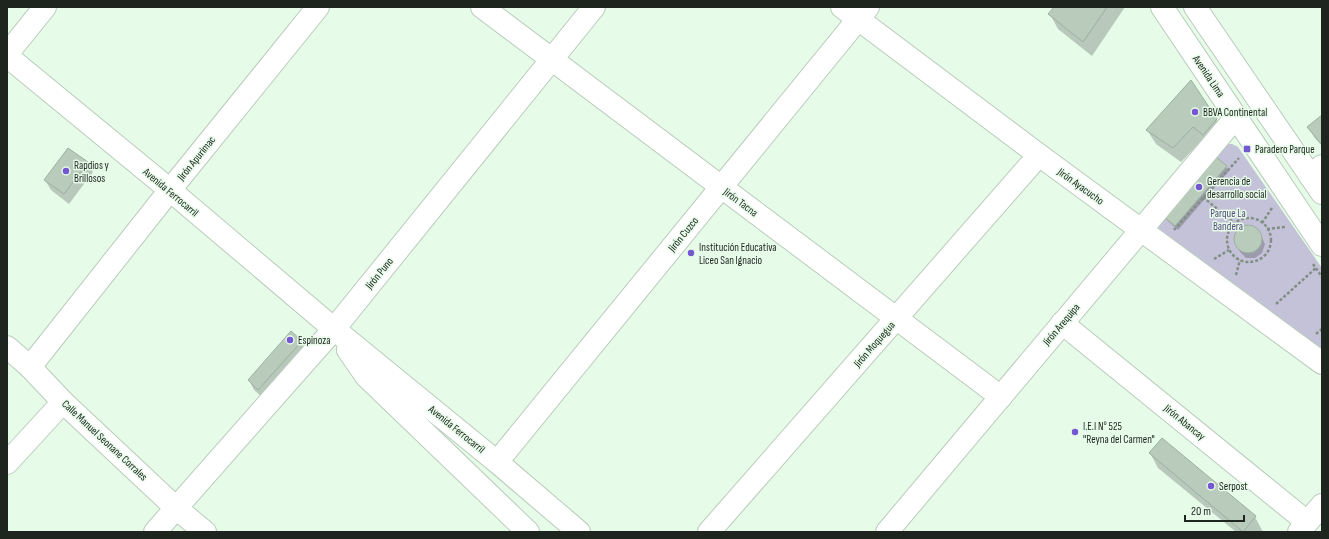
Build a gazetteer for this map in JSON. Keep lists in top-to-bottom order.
{
  "streets": {
    "street": [
      "Avenida Lima",
      "Jirón Apurimac",
      "Jirón Ayacucho",
      "Avenida Ferrocarril",
      "Jirón Tacna",
      "Jirón Cuzco",
      "Jirón Puno",
      "Jirón Arequipa",
      "Jirón Moquegua",
      "Jirón Abancay",
      "Calle Manuel Seonane Corrales"
    ]
  },
  "crossings": [
    ["Avenida Lima", "Jirón Arequipa"],
    ["Jirón Apurimac", "Avenida Ferrocarril"],
    ["Jirón Apurimac", "Calle Manuel Seonane Corrales"],
    ["Jirón Ayacucho", "Jirón Cuzco"],
    ["Jirón Ayacucho", "Jirón Arequipa"],
    ["Jirón Ayacucho", "Jirón Moquegua"],
    ["Avenida Ferrocarril", "Jirón Cuzco"],
    ["Avenida Ferrocarril", "Jirón Puno"],
    ["Jirón Tacna", "Jirón Cuzco"],
    ["Jirón Tacna", "Jirón Puno"],
    ["Jirón Tacna", "Jirón Arequipa"],
    ["Jirón Tacna", "Jirón Moquegua"],
    ["Jirón Puno", "Calle Manuel Seonane Corrales"],
    ["Jirón Arequipa", "Jirón Abancay"]
  ],
  "parks": ["Parque La Bandera"],
  "places": {
    "other": [
      "BBVA Continental",
      "Rapdios y Brillosos",
      "Gerencia de desarrollo social",
      "Institución Educativa Liceo San Ignacio",
      "Espinoza",
      "I.E.I N° 525 \"Reyna del Carmen\"",
      "Serpost"
    ],
    "transit": ["Paradero Parque"]
  },
  "scale_bar": "20 m"
}
